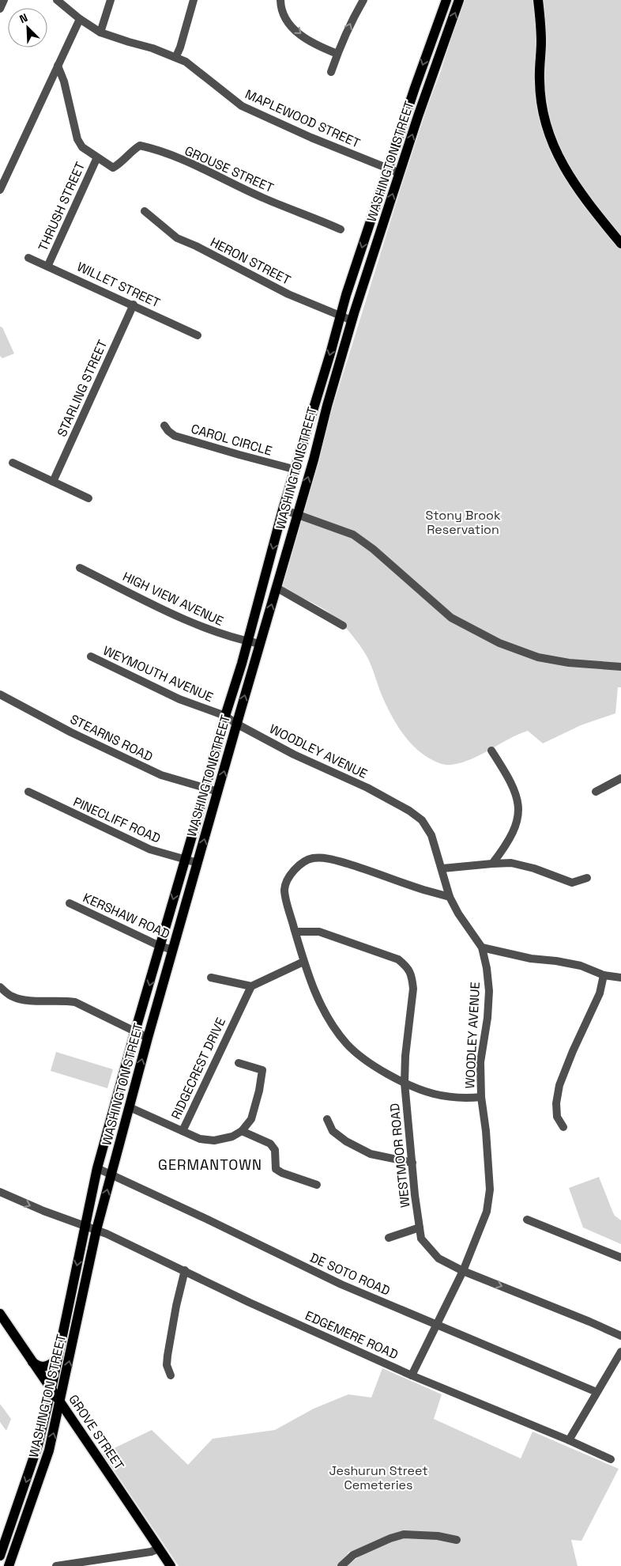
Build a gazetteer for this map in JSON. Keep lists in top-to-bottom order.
{
  "streets": {
    "main road": ["WASHINGTON STREET", "GROVE STREET"],
    "street": [
      "MAPLEWOOD STREET",
      "GROUSE STREET",
      "THRUSH STREET",
      "HERON STREET",
      "WILLET STREET",
      "STARLING STREET",
      "CAROL CIRCLE",
      "HIGH VIEW AVENUE",
      "WEYMOUTH AVENUE",
      "STEARNS ROAD",
      "WOODLEY AVENUE",
      "PINECLIFF ROAD",
      "KERSHAW ROAD",
      "RIDGECREST DRIVE",
      "WESTMOOR ROAD",
      "DE SOTO ROAD",
      "EDGEMERE ROAD"
    ]
  },
  "crossings": [
    ["MAPLEWOOD STREET", "WASHINGTON STREET"],
    ["WASHINGTON STREET", "HERON STREET"],
    ["WASHINGTON STREET", "CAROL CIRCLE"],
    ["WASHINGTON STREET", "HIGH VIEW AVENUE"],
    ["WASHINGTON STREET", "WEYMOUTH AVENUE"],
    ["WASHINGTON STREET", "STEARNS ROAD"],
    ["WASHINGTON STREET", "WOODLEY AVENUE"],
    ["WASHINGTON STREET", "PINECLIFF ROAD"],
    ["WASHINGTON STREET", "KERSHAW ROAD"],
    ["WASHINGTON STREET", "RIDGECREST DRIVE"],
    ["WASHINGTON STREET", "DE SOTO ROAD"],
    ["WASHINGTON STREET", "EDGEMERE ROAD"],
    ["WASHINGTON STREET", "GROVE STREET"],
    ["GROUSE STREET", "THRUSH STREET"],
    ["THRUSH STREET", "WILLET STREET"],
    ["WILLET STREET", "STARLING STREET"],
    ["WEYMOUTH AVENUE", "WOODLEY AVENUE"],
    ["WOODLEY AVENUE", "WESTMOOR ROAD"],
    ["WOODLEY AVENUE", "DE SOTO ROAD"],
    ["WOODLEY AVENUE", "EDGEMERE ROAD"]
  ],
  "districts": ["GERMANTOWN"],
  "parks": ["Stony Brook Reservation", "Jeshurun Street Cemeteries"],
  "north": "top left"
}
